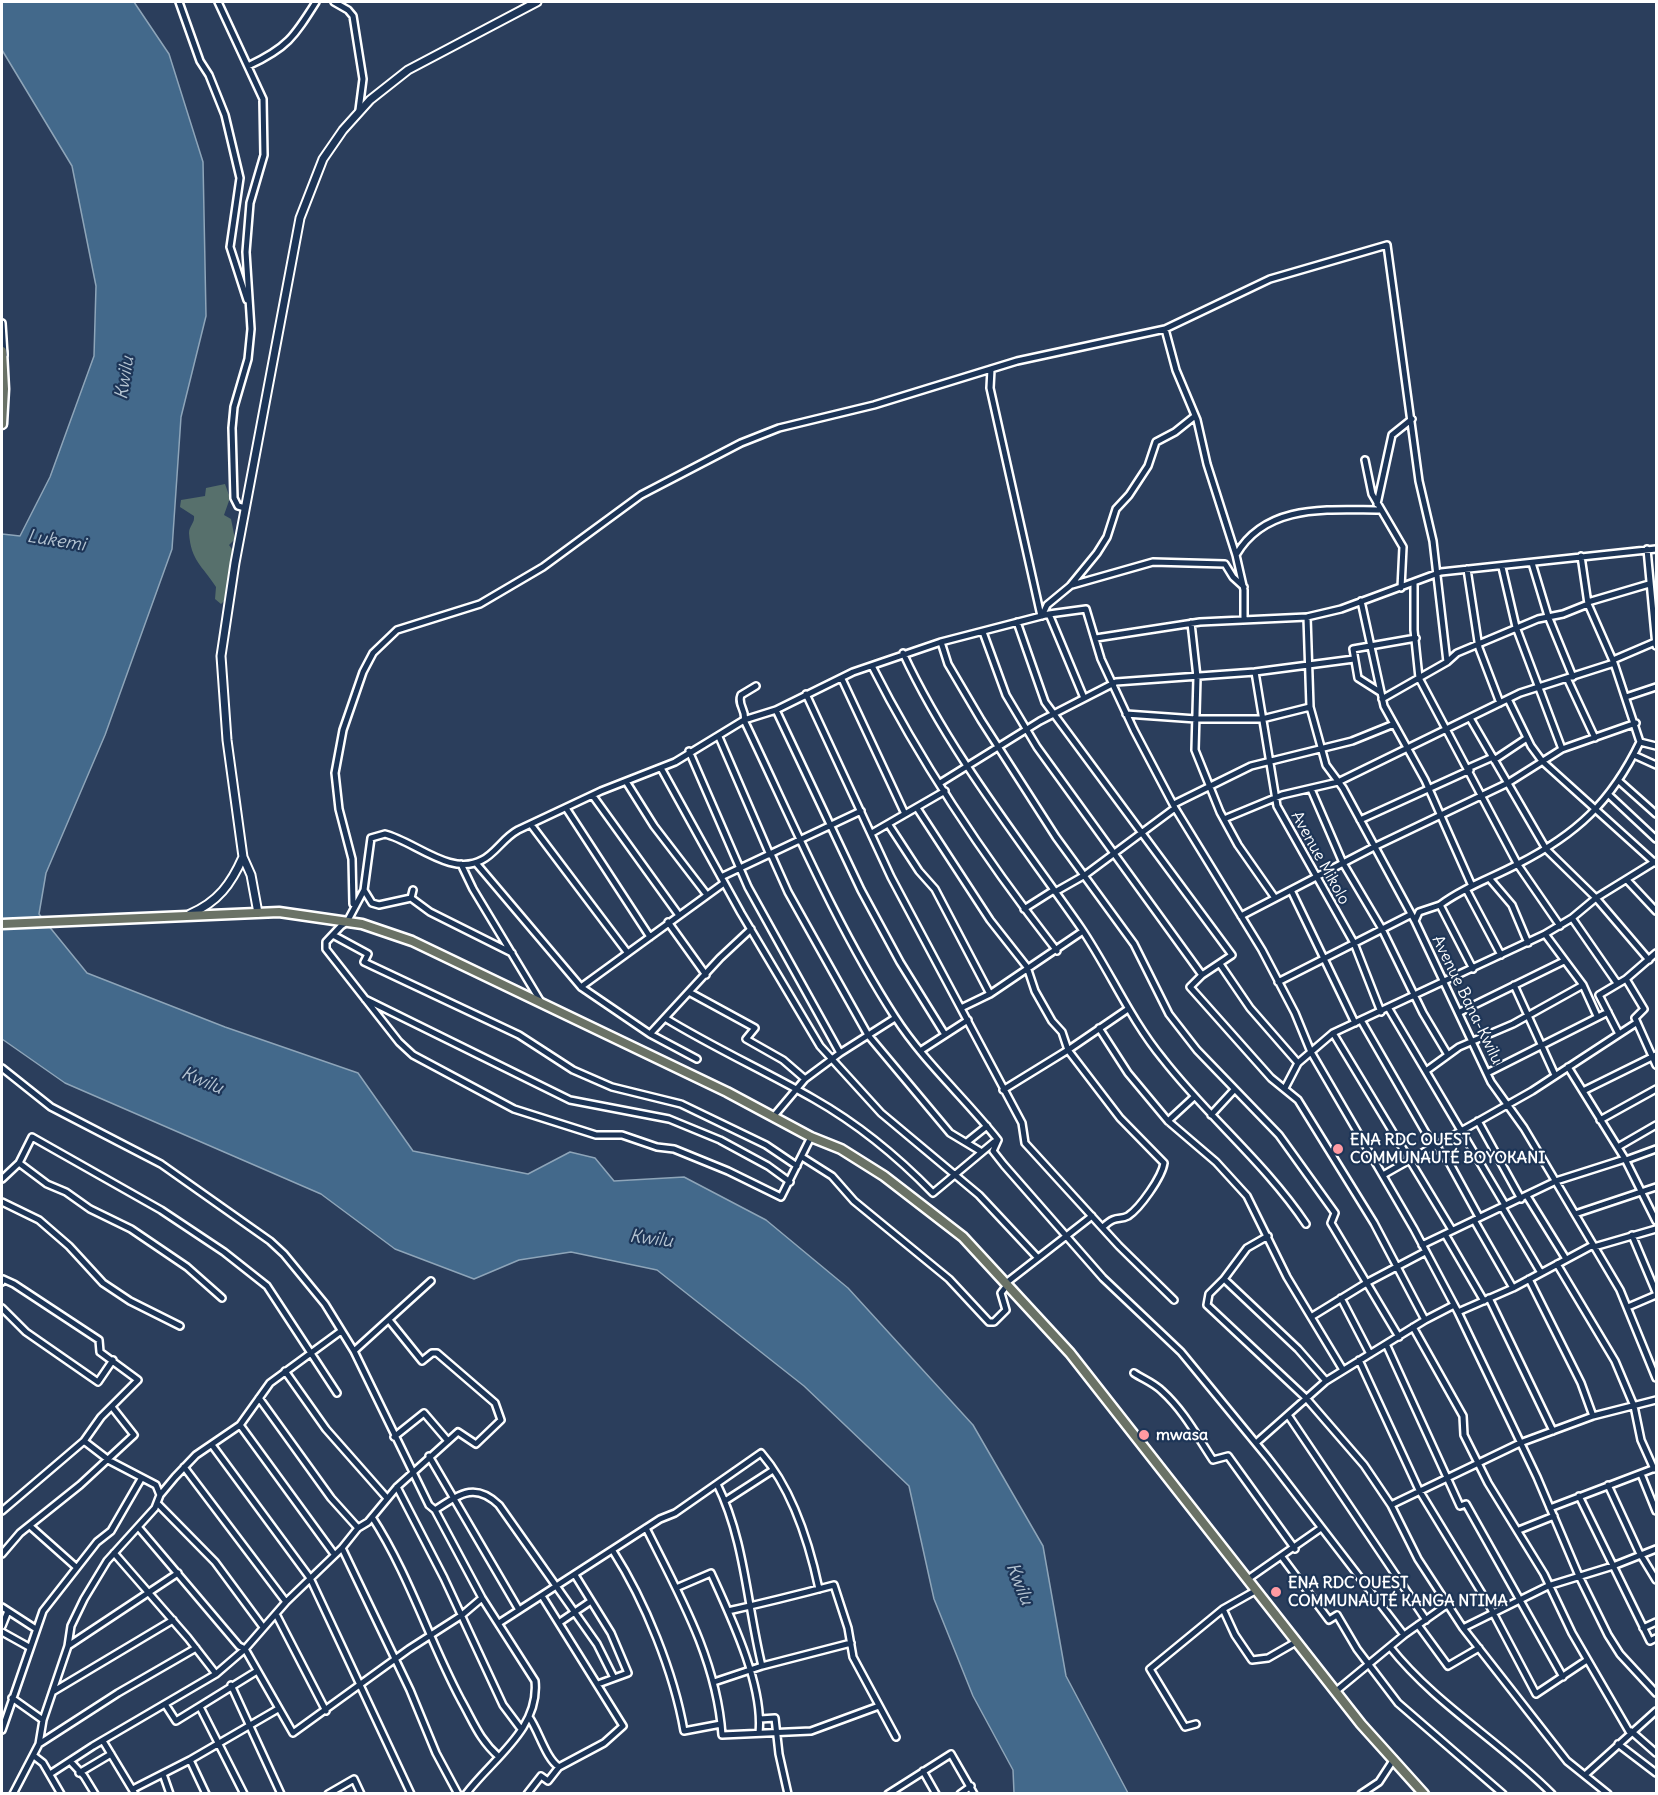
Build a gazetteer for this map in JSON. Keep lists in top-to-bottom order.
{
  "streets": {
    "street": ["Avenue Mikolo", "Avenue Bana-Kwilu"]
  },
  "water": ["Kwilu", "Lukemi"],
  "places": ["ENA RDC OUEST COMMUNAUTÉ BOYOKANI", "mwasa", "ENA RDC OUEST COMMUNAUTÉ KANGA NTIMA"]
}
